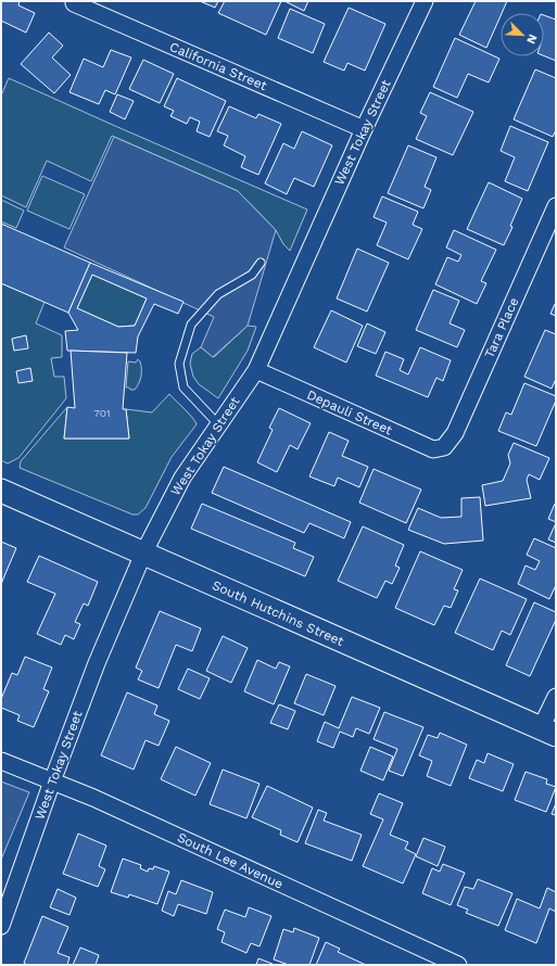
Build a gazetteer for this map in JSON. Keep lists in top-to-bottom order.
{
  "streets": {
    "main road": ["South Hutchins Street"],
    "street": [
      "California Street",
      "West Tokay Street",
      "Tara Place",
      "Depauli Street",
      "South Lee Avenue"
    ]
  },
  "crossings": [
    ["California Street", "West Tokay Street"],
    ["West Tokay Street", "Depauli Street"],
    ["West Tokay Street", "South Hutchins Street"],
    ["West Tokay Street", "South Lee Avenue"],
    ["Tara Place", "Depauli Street"]
  ],
  "house_numbers": ["701"],
  "north": "bottom right"
}
